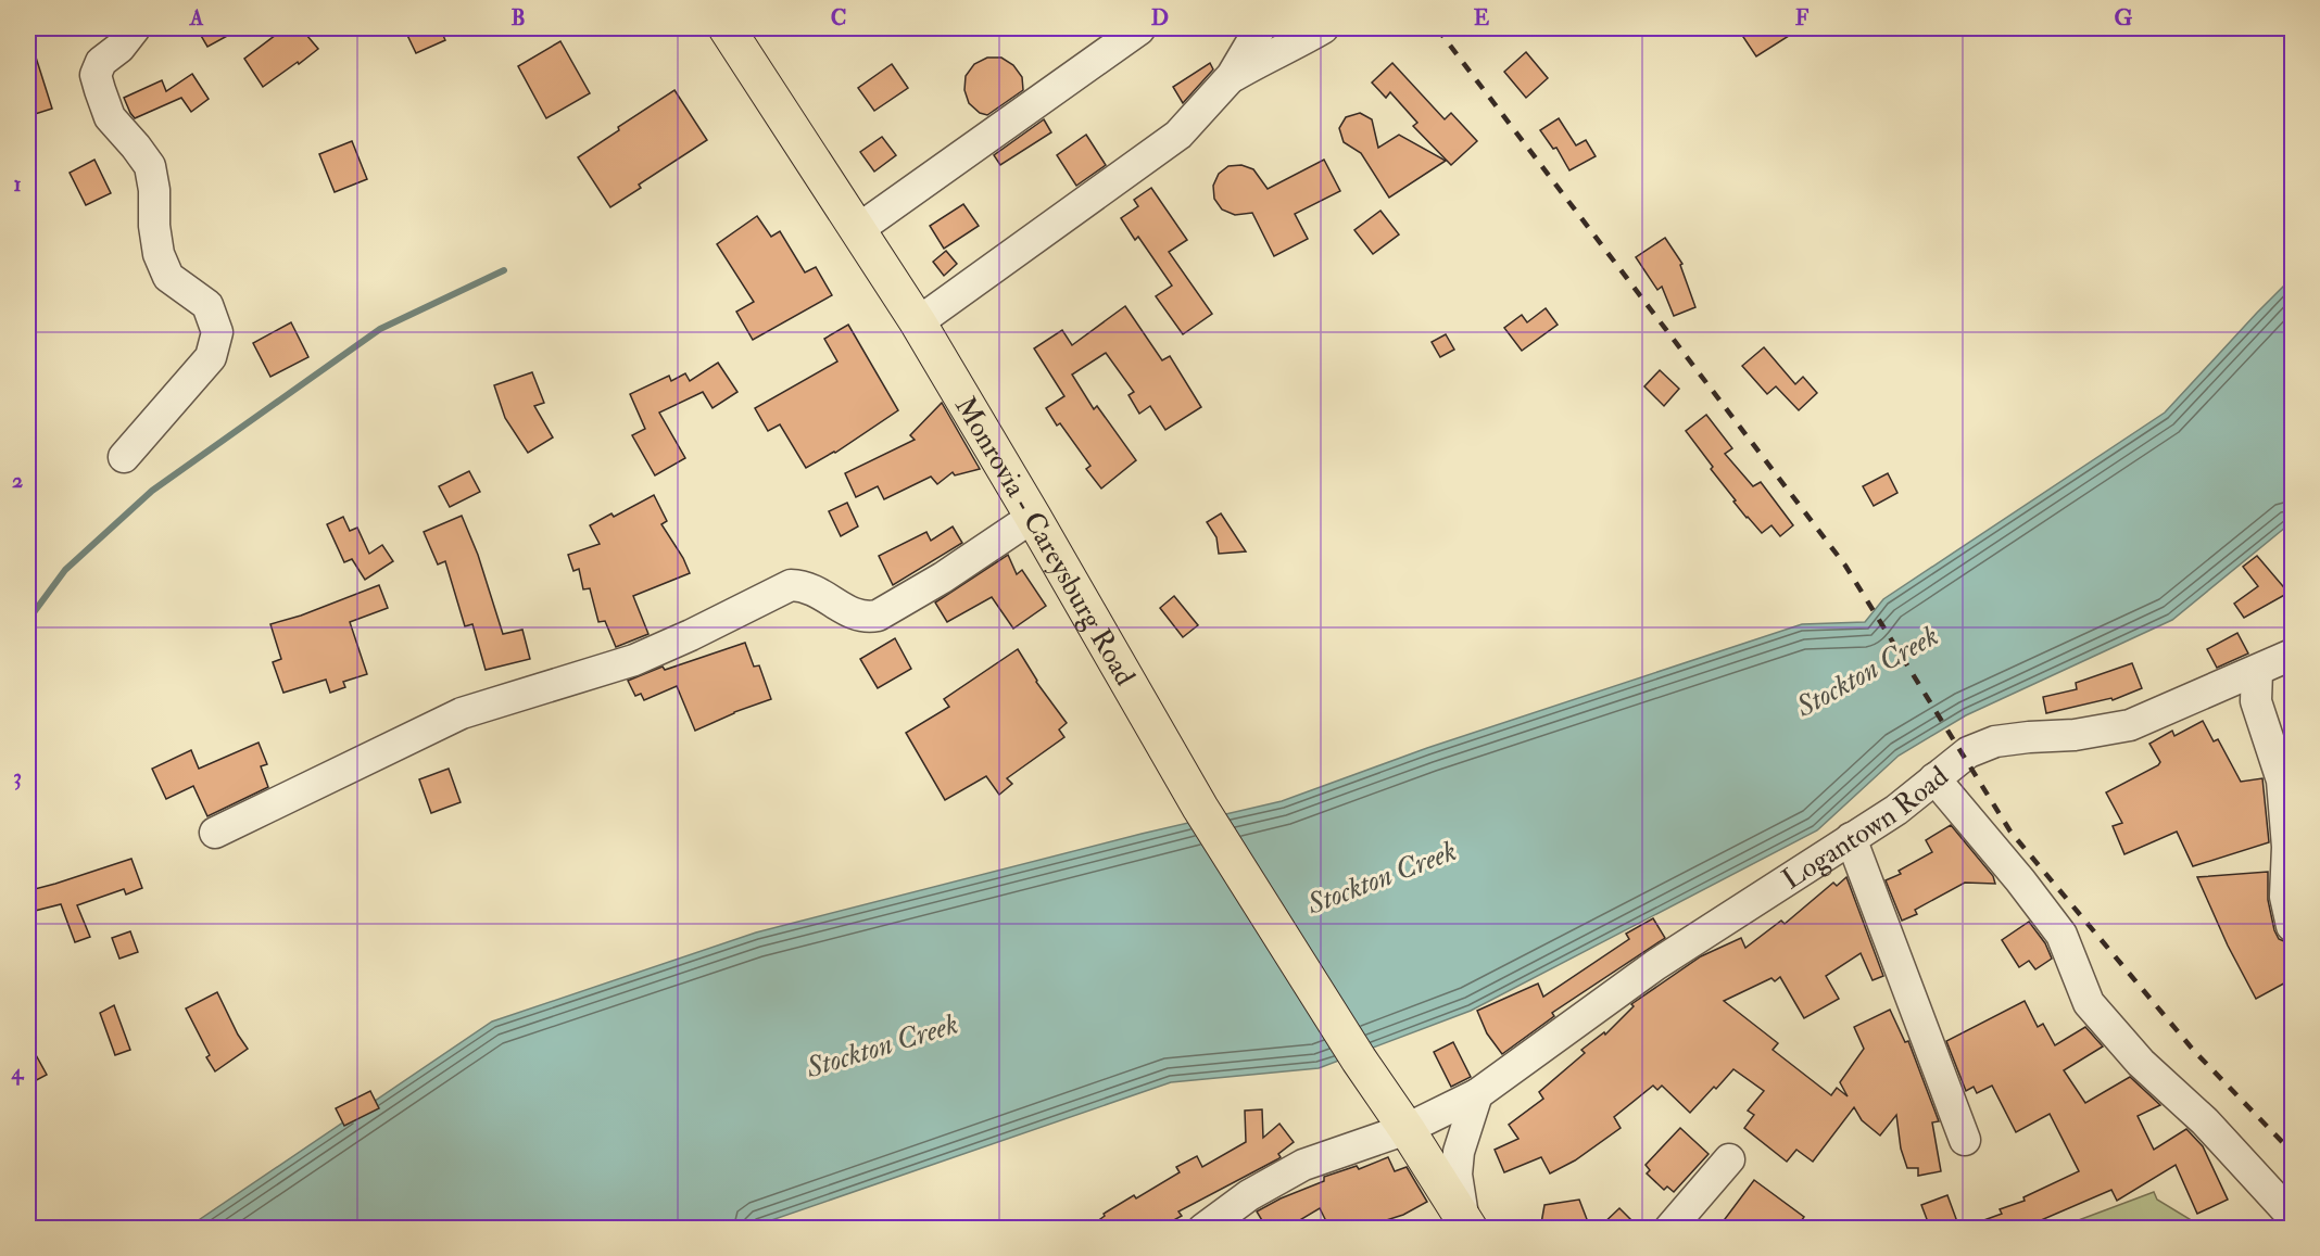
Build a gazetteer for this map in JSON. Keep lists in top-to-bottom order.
{
  "streets": {
    "main road": ["Monrovia - Careysburg Road"],
    "street": ["Logantown Road"]
  },
  "crossings": [
    ["Monrovia - Careysburg Road", "Logantown Road"]
  ],
  "water": ["Stockton Creek"],
  "grid": {
    "columns": [
      "A",
      "B",
      "C",
      "D",
      "E",
      "F",
      "G"
    ],
    "rows": [
      "1",
      "2",
      "3",
      "4"
    ]
  }
}
